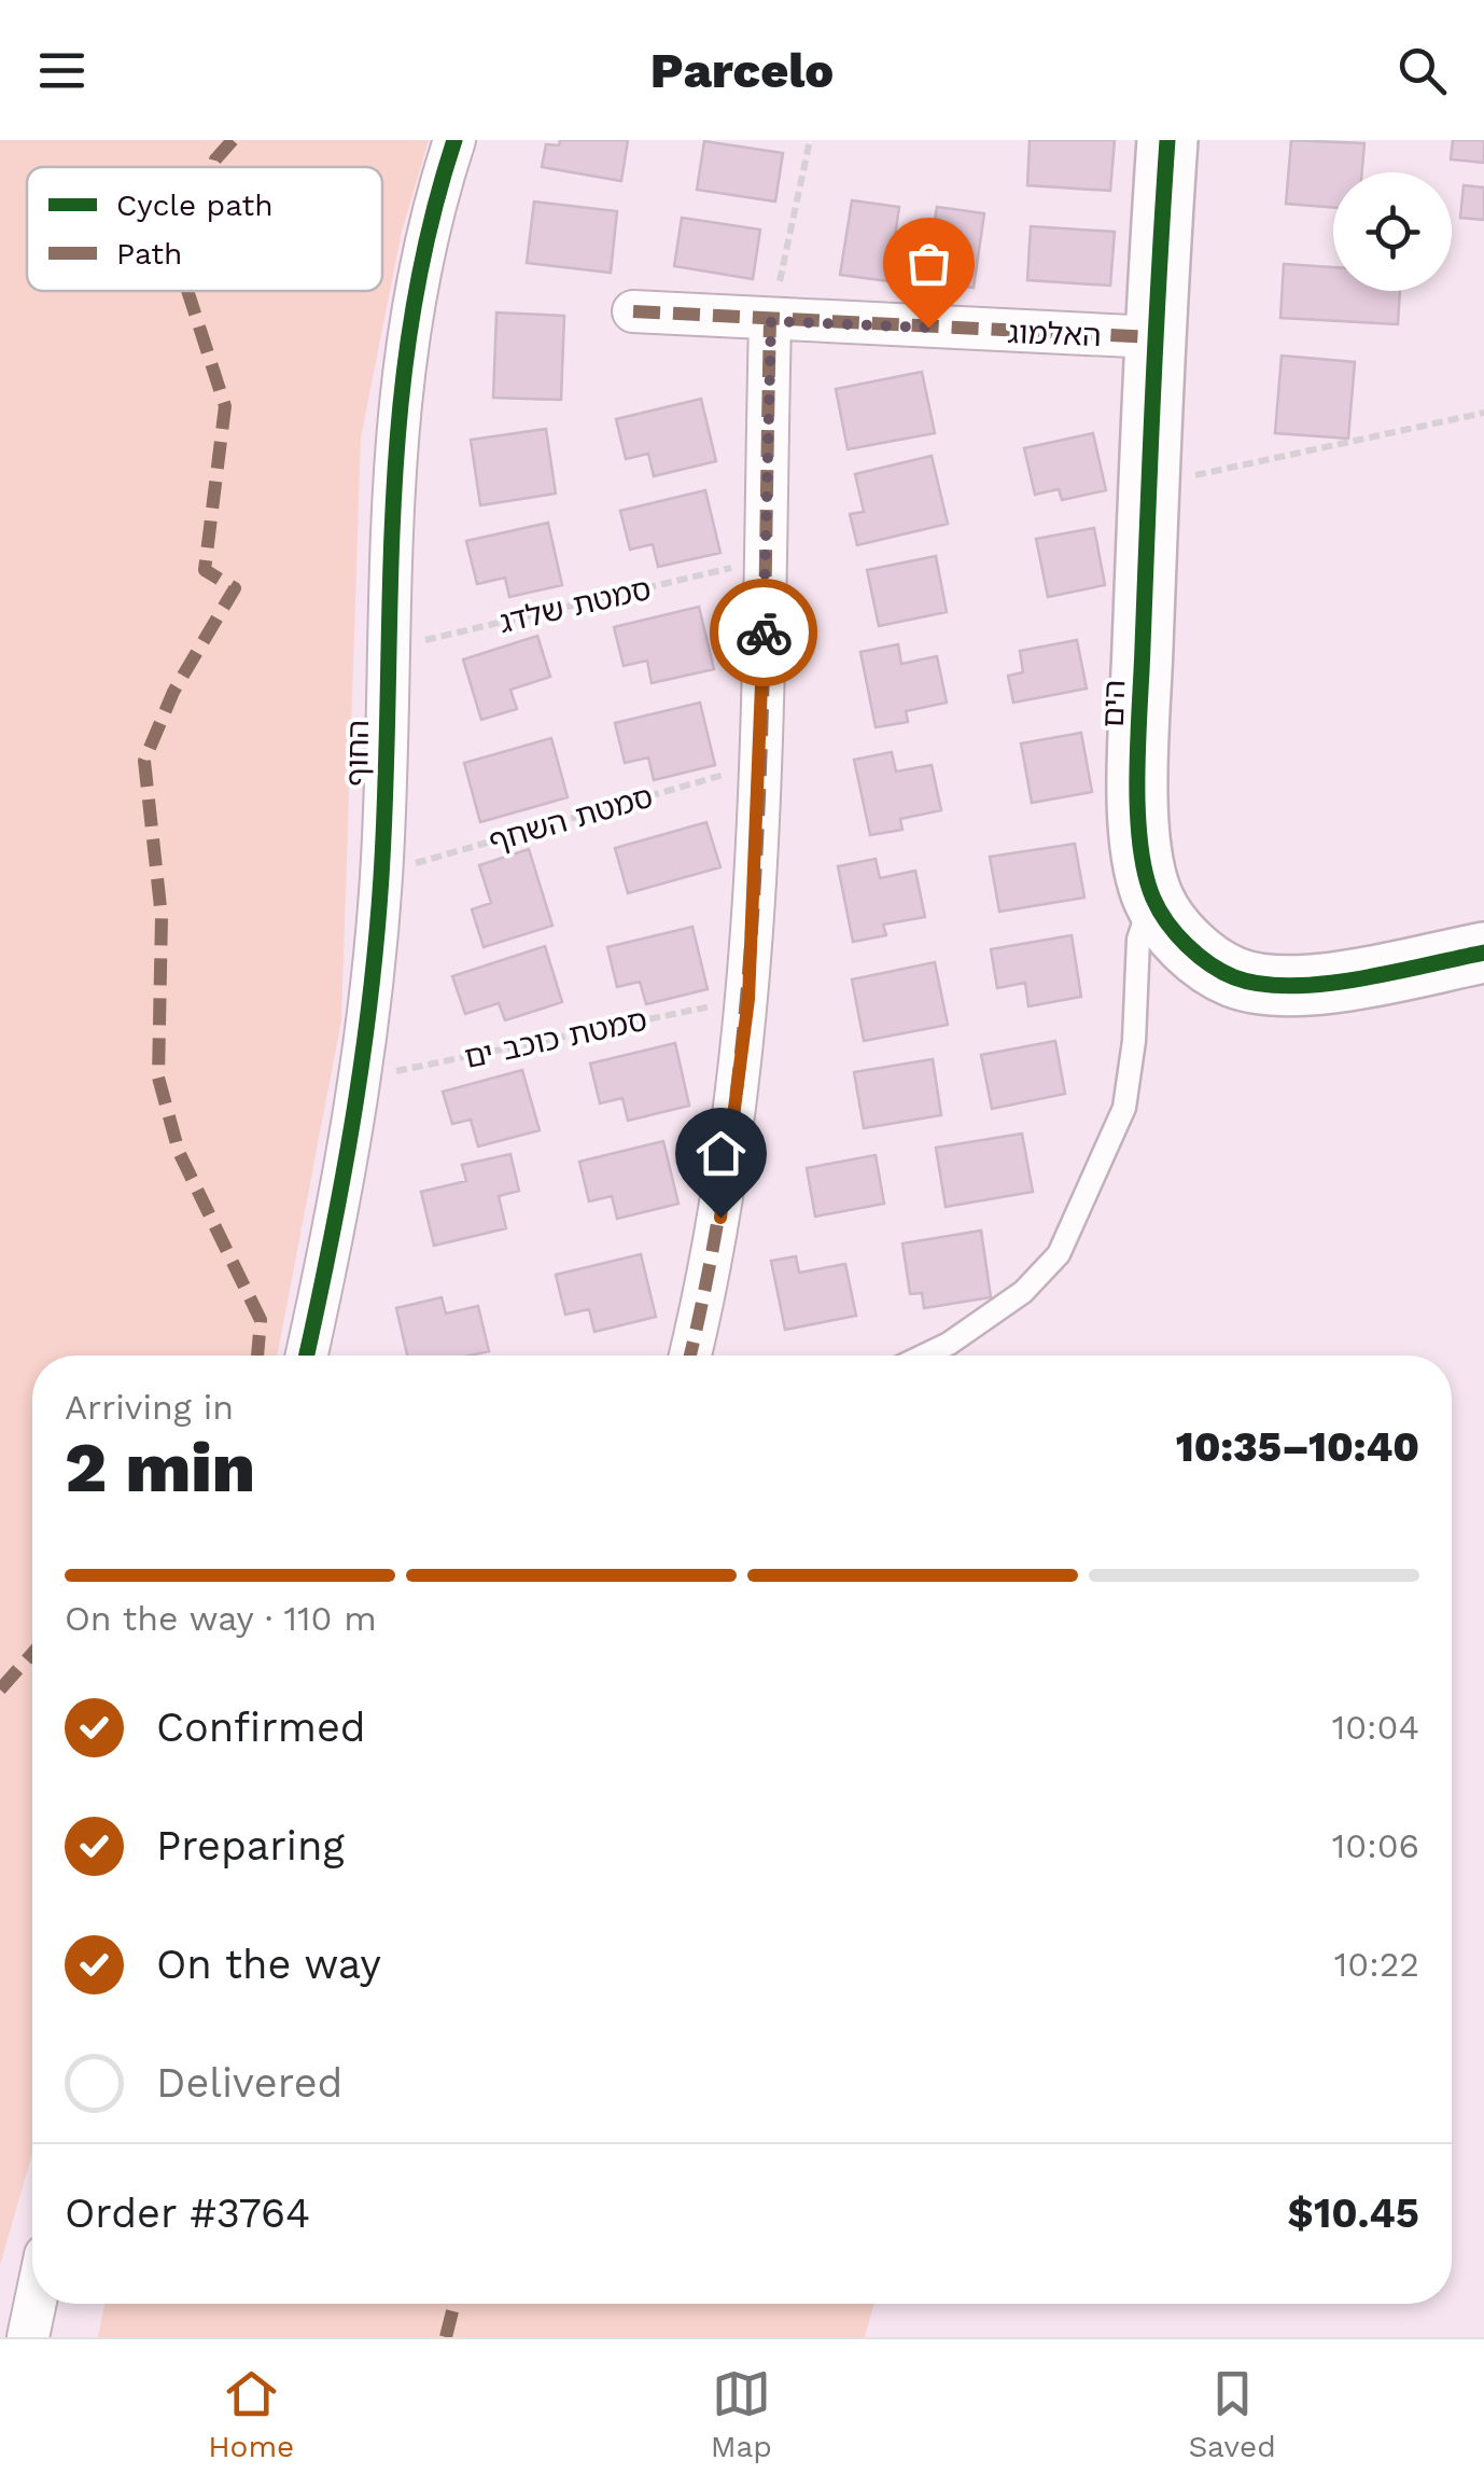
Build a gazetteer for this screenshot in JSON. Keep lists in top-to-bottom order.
{
  "streets": {
    "street": ["האלמוג", "הים", "החוף"],
    "path": ["סמטת שלדג", "סמטת השחף", "סמטת כוכב ים"]
  },
  "crossings": [
    ["האלמוג", "הים"],
    ["סמטת שלדג", "החוף"],
    ["החוף", "סמטת השחף"],
    ["החוף", "סמטת כוכב ים"]
  ],
  "legend": ["Cycle path", "Path"],
  "page": {
    "header": "Parcelo",
    "heading": ["2 min", "Arriving in", "10:35–10:40"],
    "panel": ["Order #3764", "$10.45"],
    "bar": "On the way · 110 m",
    "list": [
      ["Confirmed", "10:04"],
      ["Preparing", "10:06"],
      ["On the way", "10:22"],
      "Delivered"
    ],
    "tabs": ["Home", "Map", "Saved"]
  }
}
